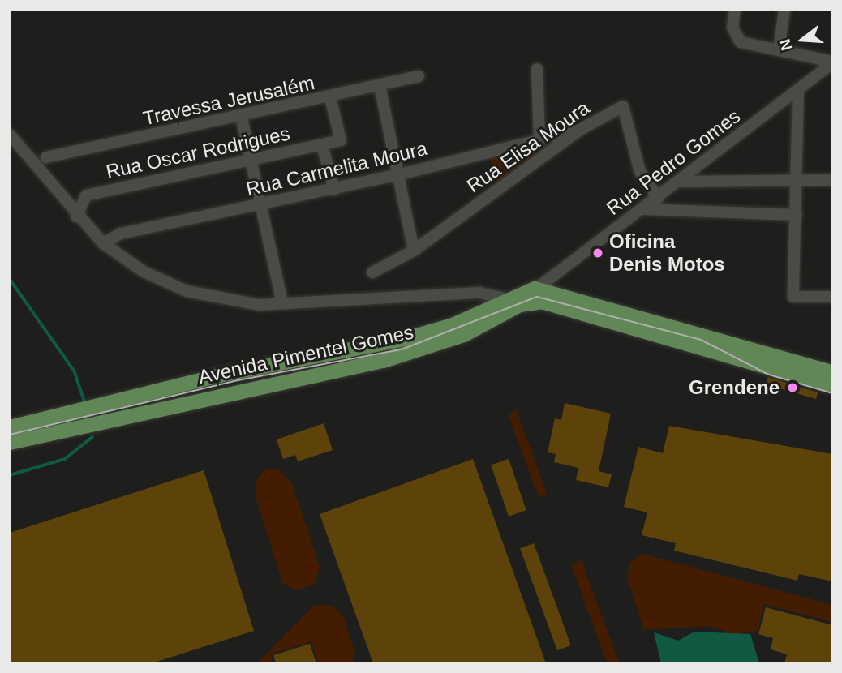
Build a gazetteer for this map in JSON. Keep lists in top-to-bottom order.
{
  "streets": {
    "main road": ["Avenida Pimentel Gomes"],
    "street": [
      "Travessa Jerusalém",
      "Rua Elisa Moura",
      "Rua Oscar Rodrigues",
      "Rua Pedro Gomes",
      "Rua Carmelita Moura"
    ]
  },
  "crossings": [
    ["Travessa Jerusalém", "Rua Oscar Rodrigues"],
    ["Rua Elisa Moura", "Rua Pedro Gomes"],
    ["Rua Elisa Moura", "Rua Carmelita Moura"],
    ["Rua Pedro Gomes", "Avenida Pimentel Gomes"]
  ],
  "places": ["Oficina Denis Motos", "Grendene"],
  "north": "left"
}
